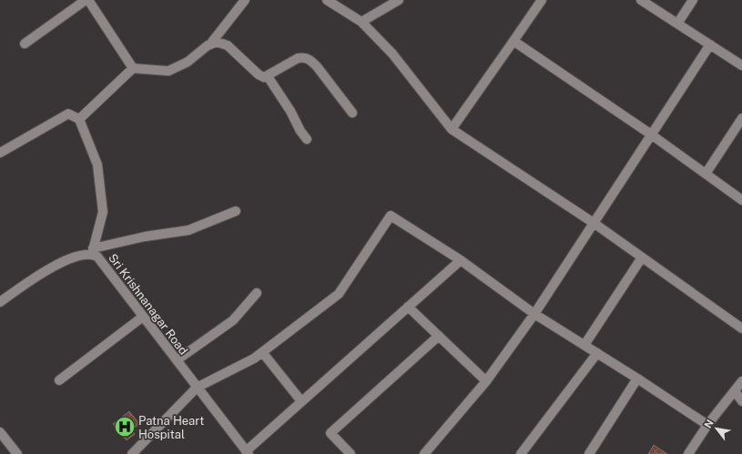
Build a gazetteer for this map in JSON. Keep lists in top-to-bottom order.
{
  "streets": {
    "street": ["Sri Krishnanagar Road"]
  },
  "places": {
    "hospital": ["Patna Heart Hospital"]
  },
  "north": "top left"
}
